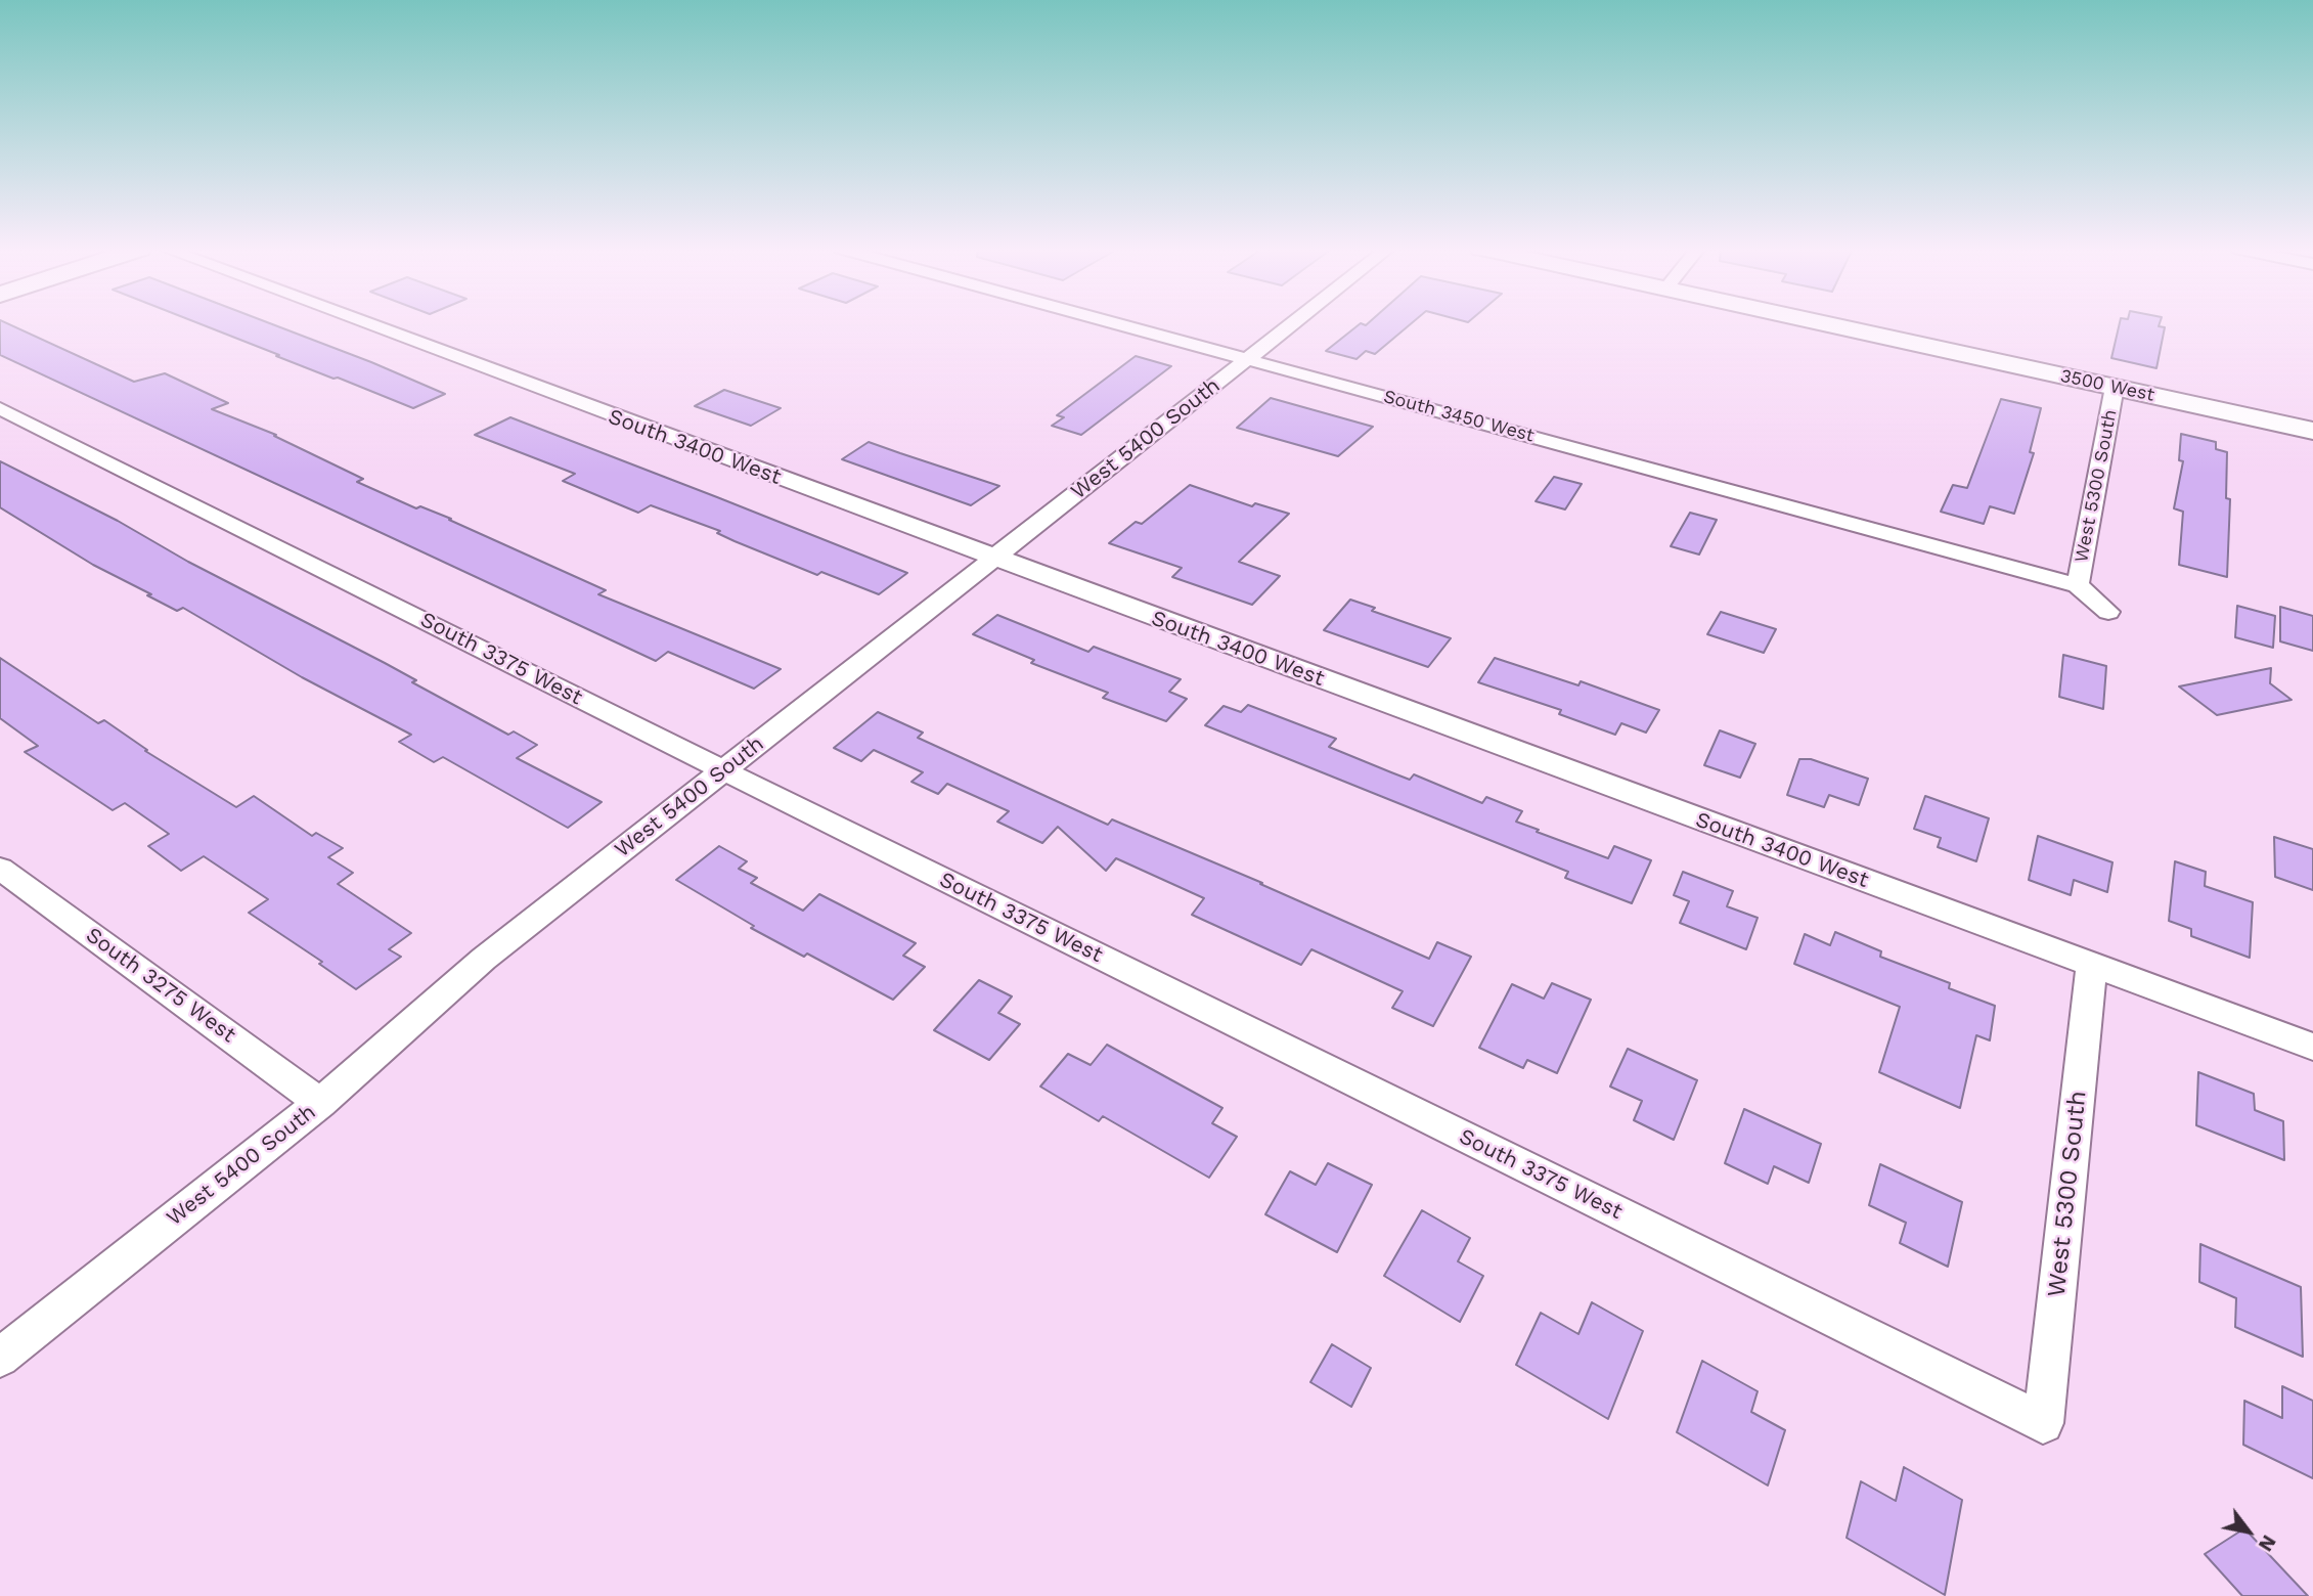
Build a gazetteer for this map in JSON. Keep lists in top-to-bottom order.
{
  "streets": {
    "main road": ["3500 West"],
    "street": [
      "South 3450 West",
      "West 5400 South",
      "South 3400 West",
      "West 5300 South",
      "South 3375 West",
      "South 3275 West"
    ]
  },
  "crossings": [
    ["3500 West", "West 5300 South"],
    ["South 3450 West", "West 5400 South"],
    ["South 3450 West", "West 5300 South"],
    ["West 5400 South", "South 3400 West"],
    ["West 5400 South", "South 3375 West"],
    ["West 5400 South", "South 3275 West"],
    ["South 3400 West", "West 5300 South"],
    ["West 5300 South", "South 3375 West"]
  ],
  "north": "bottom right"
}
